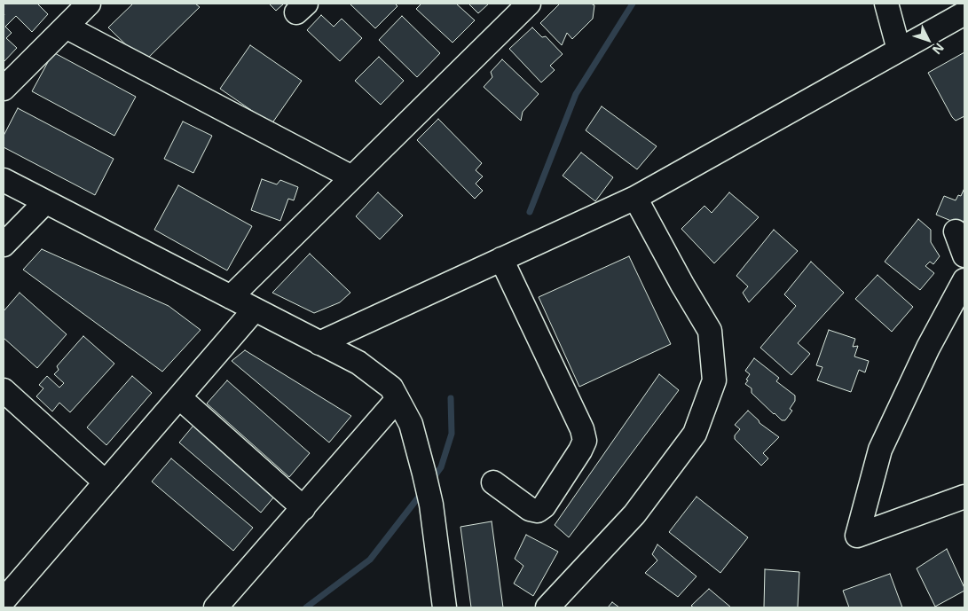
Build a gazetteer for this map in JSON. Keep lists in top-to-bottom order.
{
  "north": "bottom right"
}
